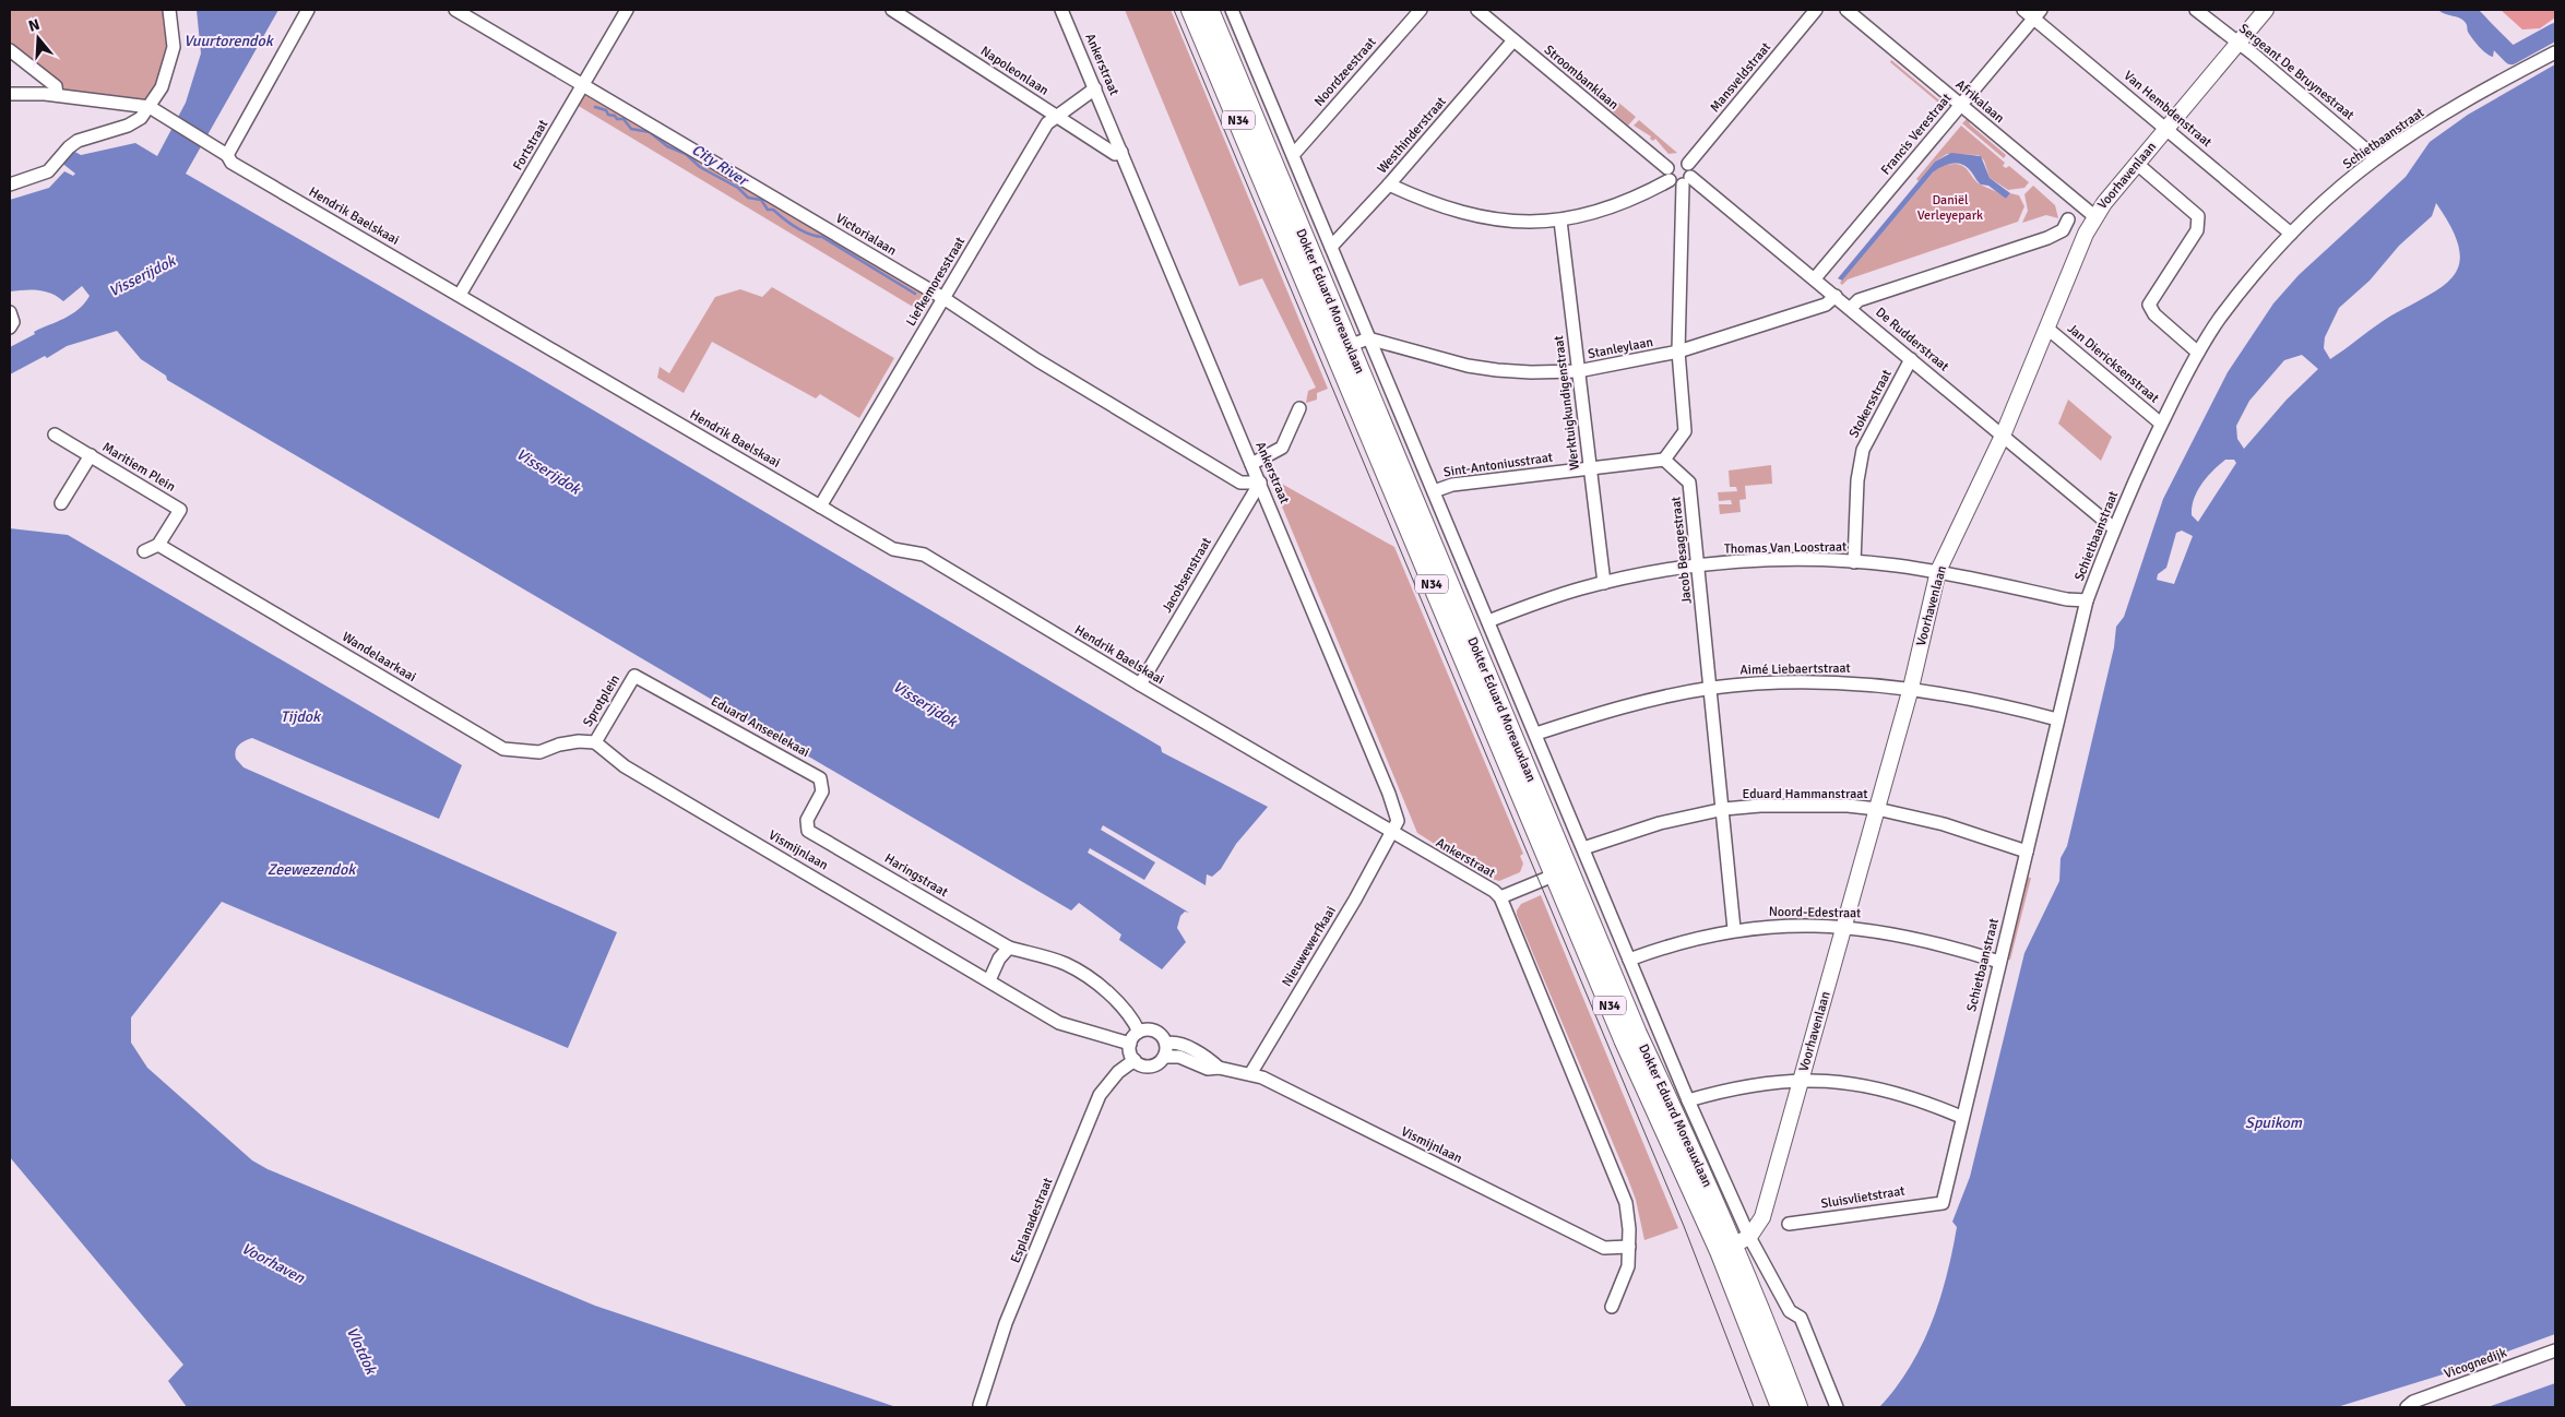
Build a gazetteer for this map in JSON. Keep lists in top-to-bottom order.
{
  "streets": {
    "main road": ["N34", "Dokter Eduard Moreauxlaan"],
    "street": [
      "Ankerstraat",
      "Napoleonlaan",
      "Noordzeestraat",
      "Sergeant De Bruynestraat",
      "Stroombanklaan",
      "Mansveldstraat",
      "Afrikalaan",
      "Van Hembdenstraat",
      "Francis Verestraat",
      "Westhinderstraat",
      "Schietbaanstraat",
      "Fortstraat",
      "Voorhavenlaan",
      "Hendrik Baelskaai",
      "Victorialaan",
      "Liefkemoresstraat",
      "De Rudderstraat",
      "Stanleylaan",
      "Jan Diericksenstraat",
      "Werktuigkundigenstraat",
      "Stokersstraat",
      "Sint-Antoniusstraat",
      "Maritiem Plein",
      "Thomas Van Loostraat",
      "Jacob Besagestraat",
      "Jacobsenstraat",
      "Wandelaarkaai",
      "Aimé Liebaertstraat",
      "Sprotplein",
      "Eduard Anseelekaai",
      "Eduard Hammanstraat",
      "Vismijnlaan",
      "Haringstraat",
      "Noord-Edestraat",
      "Nieuwewerfkaai",
      "Sluisvlietstraat",
      "Esplanadestraat",
      "Vicognedijk"
    ]
  },
  "crossings": [
    ["Ankerstraat", "Napoleonlaan"],
    ["Ankerstraat", "Hendrik Baelskaai"],
    ["Ankerstraat", "Victorialaan"],
    ["Ankerstraat", "Liefkemoresstraat"],
    ["Ankerstraat", "Dokter Eduard Moreauxlaan"],
    ["Ankerstraat", "Jacobsenstraat"],
    ["Ankerstraat", "Vismijnlaan"],
    ["Ankerstraat", "Nieuwewerfkaai"],
    ["Napoleonlaan", "Liefkemoresstraat"],
    ["Noordzeestraat", "Dokter Eduard Moreauxlaan"],
    ["Sergeant De Bruynestraat", "Schietbaanstraat"],
    ["Sergeant De Bruynestraat", "Voorhavenlaan"],
    ["Stroombanklaan", "Westhinderstraat"],
    ["Mansveldstraat", "De Rudderstraat"],
    ["Afrikalaan", "Francis Verestraat"],
    ["Afrikalaan", "Voorhavenlaan"],
    ["Van Hembdenstraat", "Francis Verestraat"],
    ["Van Hembdenstraat", "Schietbaanstraat"],
    ["Van Hembdenstraat", "Voorhavenlaan"],
    ["Francis Verestraat", "De Rudderstraat"],
    ["Westhinderstraat", "Dokter Eduard Moreauxlaan"],
    ["Schietbaanstraat", "De Rudderstraat"],
    ["Schietbaanstraat", "Jan Diericksenstraat"],
    ["Schietbaanstraat", "Thomas Van Loostraat"],
    ["Schietbaanstraat", "Aimé Liebaertstraat"],
    ["Schietbaanstraat", "Eduard Hammanstraat"],
    ["Schietbaanstraat", "Noord-Edestraat"],
    ["Schietbaanstraat", "Sluisvlietstraat"],
    ["Fortstraat", "Hendrik Baelskaai"],
    ["Fortstraat", "Victorialaan"],
    ["Voorhavenlaan", "Dokter Eduard Moreauxlaan"],
    ["Voorhavenlaan", "De Rudderstraat"],
    ["Voorhavenlaan", "Jan Diericksenstraat"],
    ["Voorhavenlaan", "Thomas Van Loostraat"],
    ["Voorhavenlaan", "Aimé Liebaertstraat"],
    ["Voorhavenlaan", "Eduard Hammanstraat"],
    ["Voorhavenlaan", "Noord-Edestraat"],
    ["Hendrik Baelskaai", "Liefkemoresstraat"],
    ["Hendrik Baelskaai", "Jacobsenstraat"],
    ["Hendrik Baelskaai", "Nieuwewerfkaai"],
    ["Victorialaan", "Liefkemoresstraat"],
    ["Victorialaan", "Jacobsenstraat"],
    ["Dokter Eduard Moreauxlaan", "Stanleylaan"],
    ["Dokter Eduard Moreauxlaan", "Sint-Antoniusstraat"],
    ["Dokter Eduard Moreauxlaan", "Thomas Van Loostraat"],
    ["Dokter Eduard Moreauxlaan", "Aimé Liebaertstraat"],
    ["Dokter Eduard Moreauxlaan", "Eduard Hammanstraat"],
    ["Dokter Eduard Moreauxlaan", "Noord-Edestraat"],
    ["De Rudderstraat", "Stanleylaan"],
    ["De Rudderstraat", "Stokersstraat"],
    ["Stanleylaan", "Werktuigkundigenstraat"],
    ["Werktuigkundigenstraat", "Sint-Antoniusstraat"],
    ["Werktuigkundigenstraat", "Thomas Van Loostraat"],
    ["Stokersstraat", "Thomas Van Loostraat"],
    ["Sint-Antoniusstraat", "Jacob Besagestraat"],
    ["Maritiem Plein", "Wandelaarkaai"],
    ["Thomas Van Loostraat", "Jacob Besagestraat"],
    ["Jacob Besagestraat", "Aimé Liebaertstraat"],
    ["Jacob Besagestraat", "Eduard Hammanstraat"],
    ["Jacob Besagestraat", "Noord-Edestraat"],
    ["Wandelaarkaai", "Sprotplein"],
    ["Wandelaarkaai", "Vismijnlaan"],
    ["Sprotplein", "Eduard Anseelekaai"],
    ["Sprotplein", "Vismijnlaan"],
    ["Eduard Anseelekaai", "Haringstraat"],
    ["Vismijnlaan", "Nieuwewerfkaai"],
    ["Vismijnlaan", "Esplanadestraat"]
  ],
  "water": [
    "Vuurtorendok",
    "City River",
    "Visserijdok",
    "Tijdok",
    "Zeewezendok",
    "Spuikom",
    "Voorhaven",
    "Vlotdok"
  ],
  "parks": ["Daniël Verleyepark"],
  "north": "top"
}
